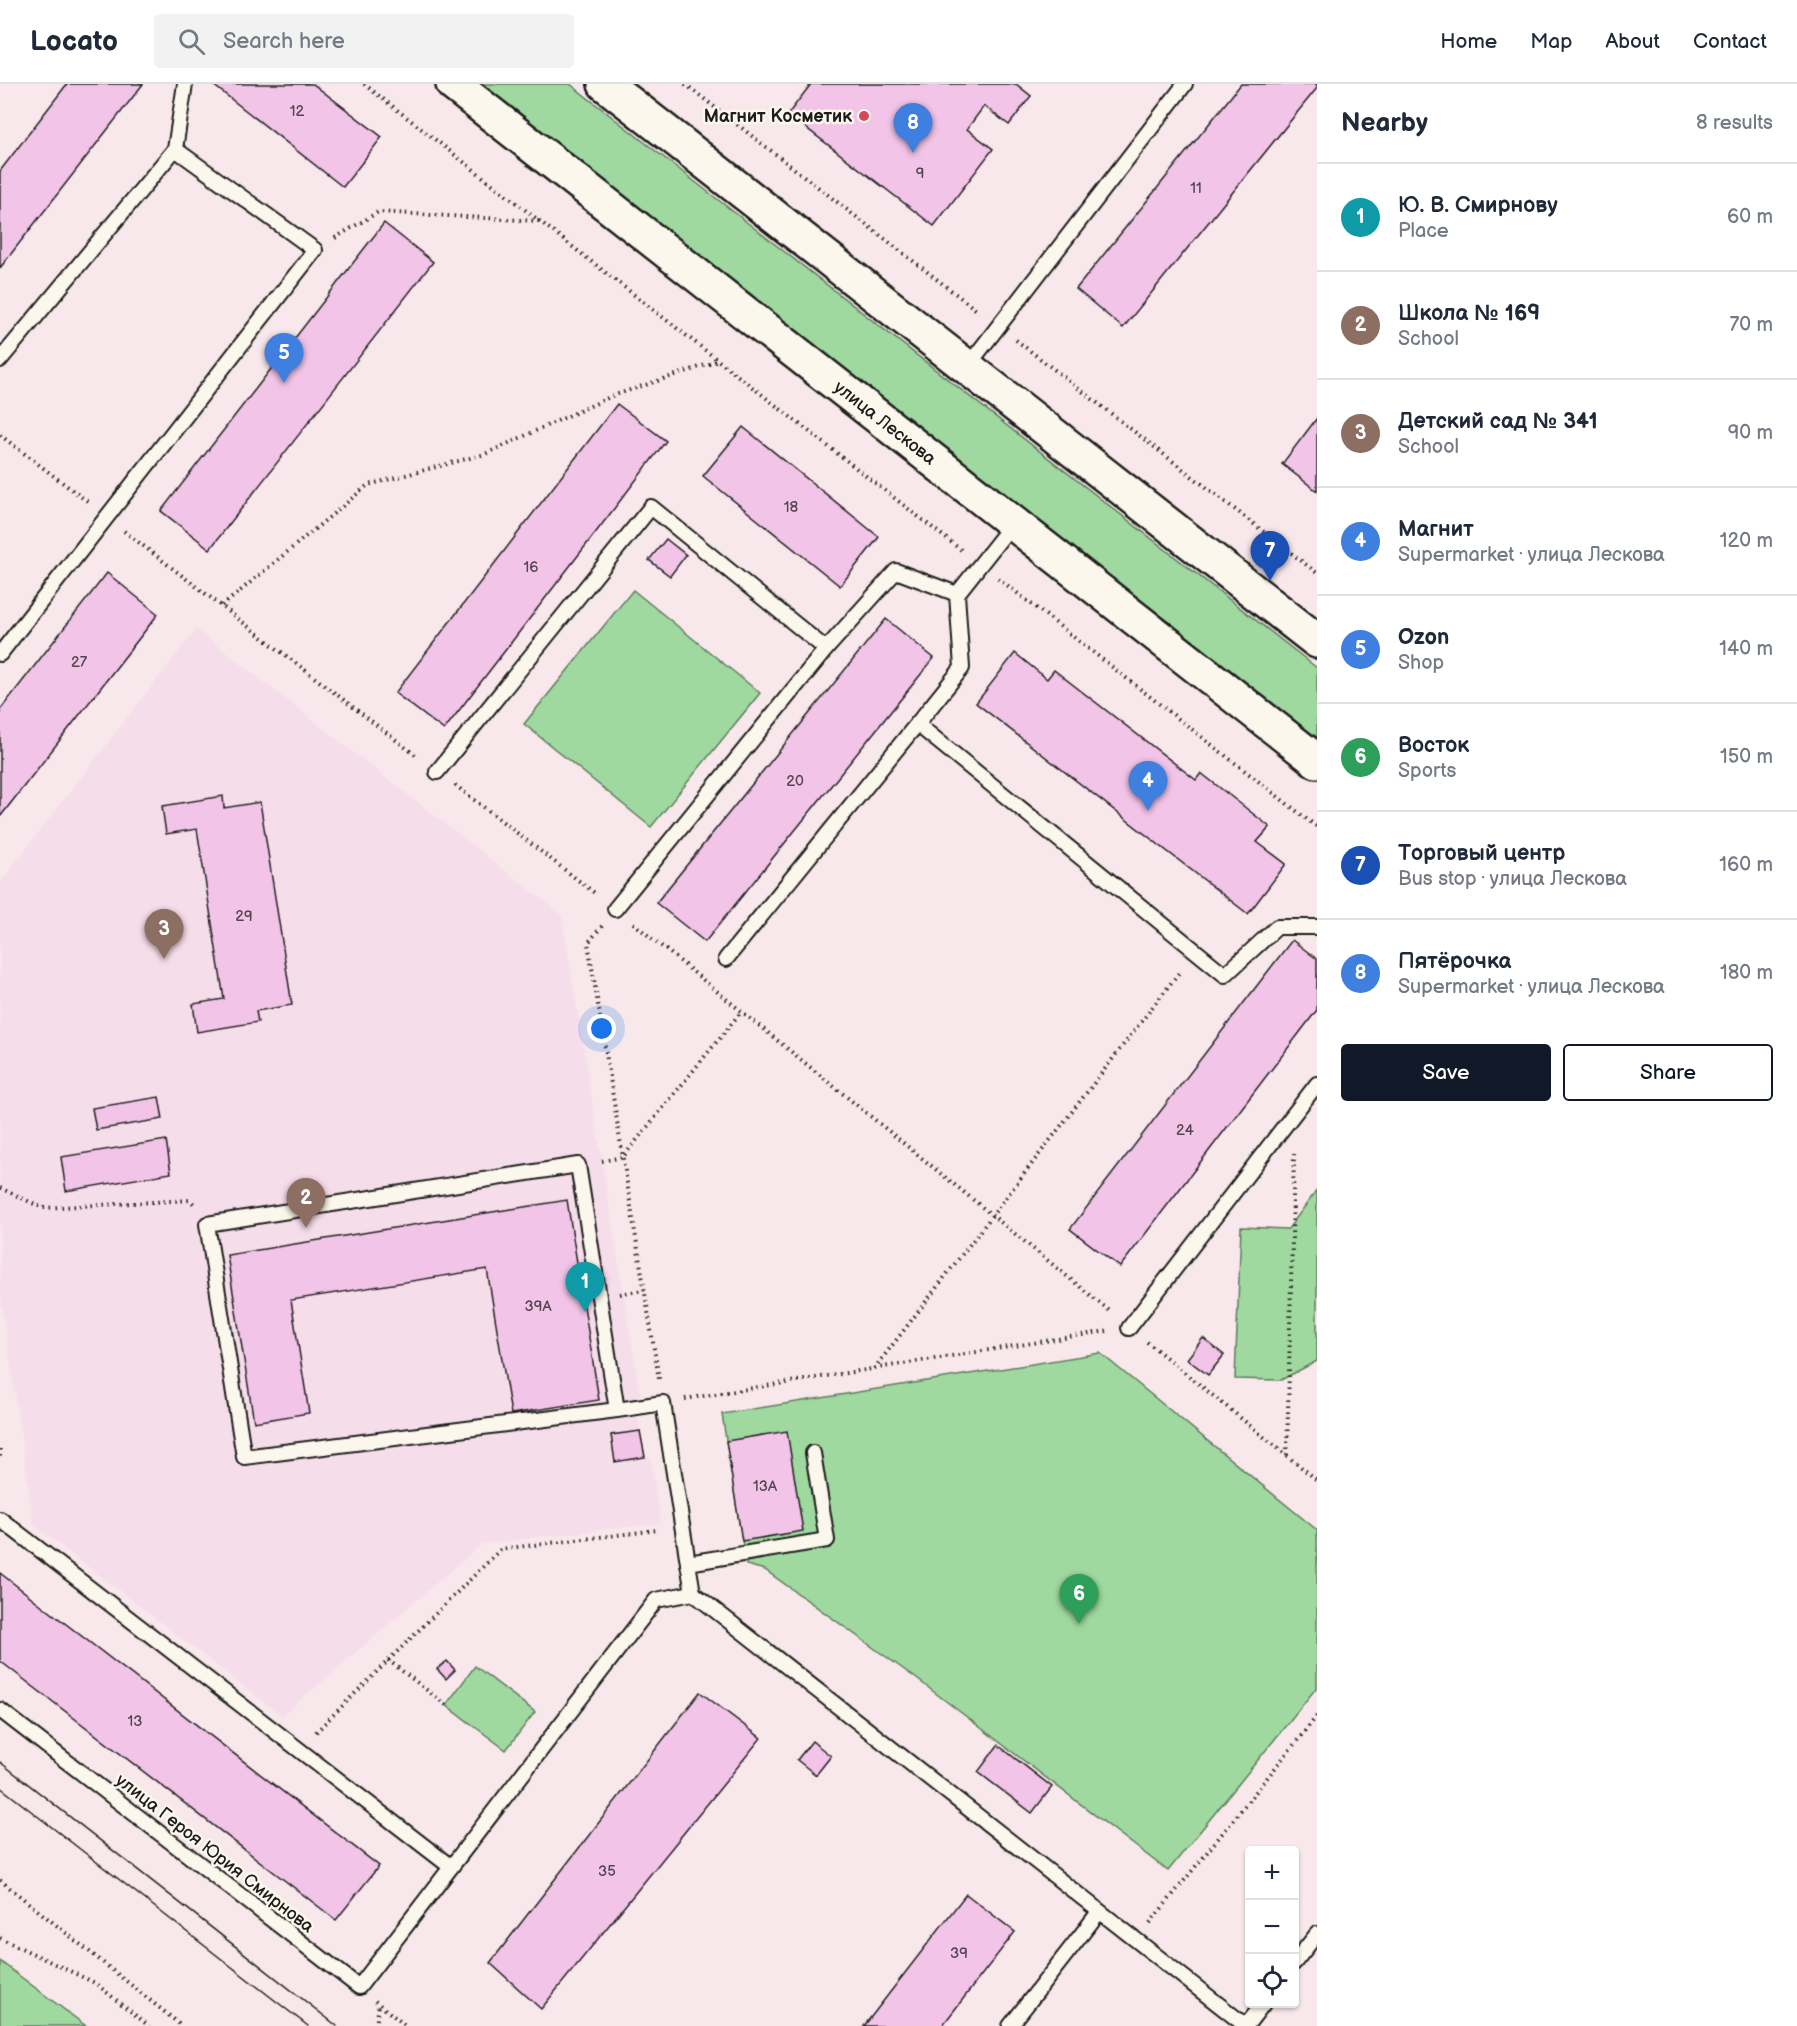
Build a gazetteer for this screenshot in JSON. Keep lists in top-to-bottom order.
{
  "streets": {
    "main road": ["улица Лескова"],
    "lane": ["улица Героя Юрия Смирнова"]
  },
  "places": ["Магнит Косметик"],
  "house_numbers": [
    "12",
    "9",
    "11",
    "18",
    "16",
    "27",
    "20",
    "29",
    "24",
    "39А",
    "13А",
    "13",
    "35",
    "39"
  ],
  "page": {
    "header": "Locato",
    "search": "Search here",
    "nav": [
      "Home",
      "Map",
      "About",
      "Contact"
    ],
    "heading": ["Nearby", "8 results"],
    "pins": [
      "8",
      "5",
      "7",
      "4",
      "3",
      "2",
      "1",
      "6"
    ],
    "list": [
      {
        "mark": "1",
        "name": "Ю. В. Смирнову",
        "note": "Place",
        "value": "60 m"
      },
      {
        "mark": "2",
        "name": "Школа № 169",
        "note": "School",
        "value": "70 m"
      },
      {
        "mark": "3",
        "name": "Детский сад № 341",
        "note": "School",
        "value": "90 m"
      },
      {
        "mark": "4",
        "name": "Магнит",
        "note": "Supermarket · улица Лескова",
        "value": "120 m"
      },
      {
        "mark": "5",
        "name": "Ozon",
        "note": "Shop",
        "value": "140 m"
      },
      {
        "mark": "6",
        "name": "Восток",
        "note": "Sports",
        "value": "150 m"
      },
      {
        "mark": "7",
        "name": "Торговый центр",
        "note": "Bus stop · улица Лескова",
        "value": "160 m"
      },
      {
        "mark": "8",
        "name": "Пятёрочка",
        "note": "Supermarket · улица Лескова",
        "value": "180 m"
      }
    ],
    "buttons": ["Save", "Share"],
    "map_buttons": ["+", "−"]
  }
}
